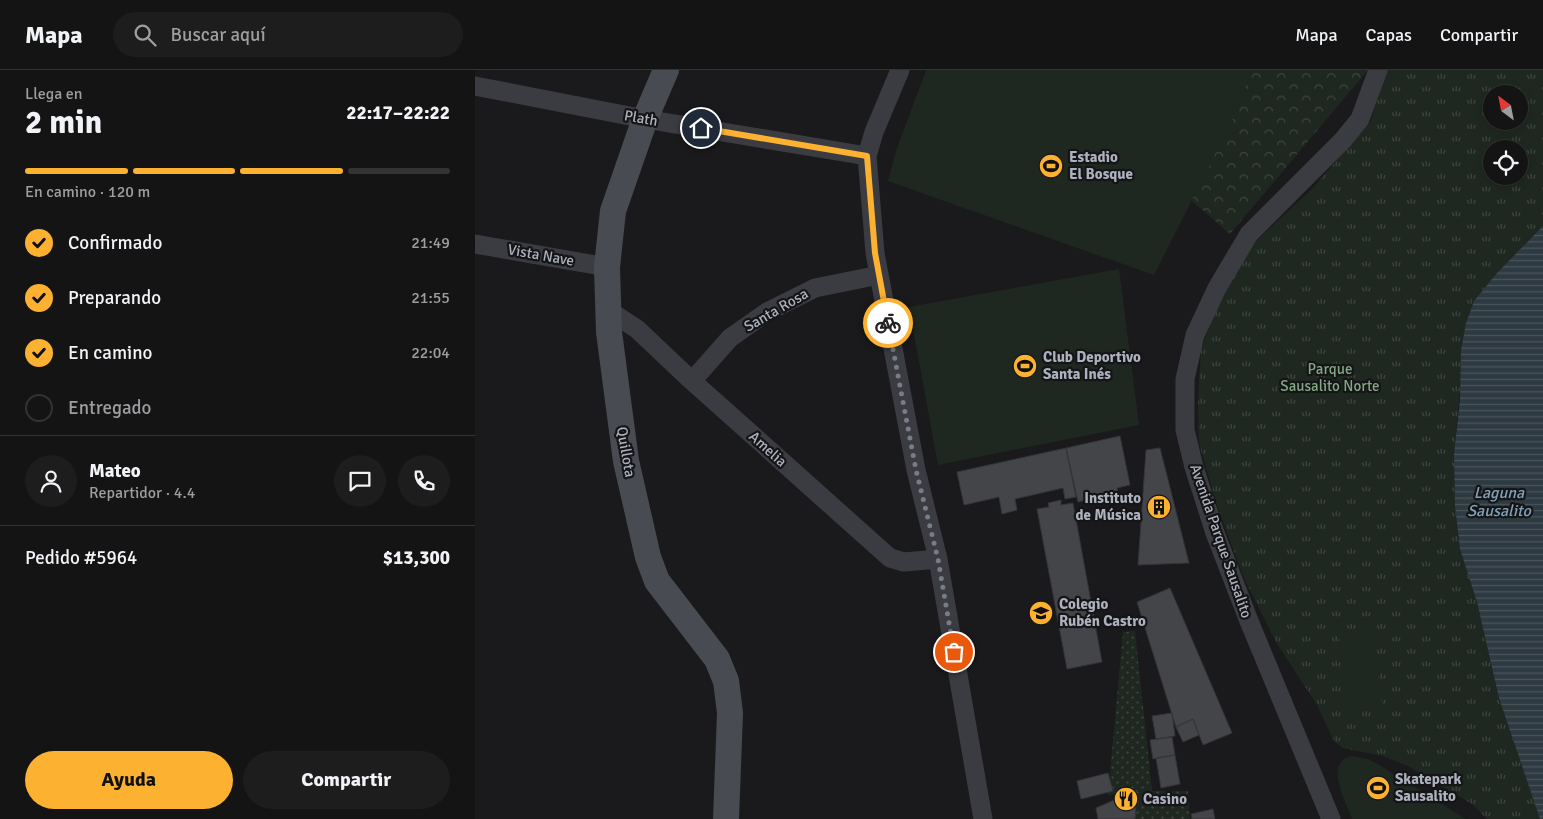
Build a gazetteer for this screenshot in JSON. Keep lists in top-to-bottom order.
{
  "streets": {
    "main road": ["Quillota"],
    "street": [
      "Plath",
      "Vista Nave",
      "Santa Rosa",
      "Amelia",
      "Avenida Parque Sausalito"
    ]
  },
  "crossings": [
    ["Plath", "Quillota"],
    ["Vista Nave", "Quillota"],
    ["Santa Rosa", "Amelia"],
    ["Amelia", "Quillota"]
  ],
  "water": ["Laguna Sausalito"],
  "parks": ["Parque Sausalito Norte"],
  "places": {
    "sports": ["Estadio El Bosque", "Club Deportivo Santa Inés", "Skatepark Sausalito"],
    "building": ["Instituto de Música"],
    "school or university": ["Colegio Rubén Castro"],
    "restaurant": ["Casino"]
  },
  "north": "top left",
  "page": {
    "header": "Mapa",
    "search": "Buscar aquí",
    "nav": ["Mapa", "Capas", "Compartir"],
    "heading": ["2 min", "Llega en", "22:17–22:22"],
    "panel": [
      "Mateo",
      "Repartidor · 4.4",
      "Pedido #5964",
      "$13,300"
    ],
    "bar": "En camino · 120 m",
    "list": [
      ["Confirmado", "21:49"],
      ["Preparando", "21:55"],
      ["En camino", "22:04"],
      "Entregado"
    ],
    "buttons": ["Ayuda", "Compartir"]
  }
}
